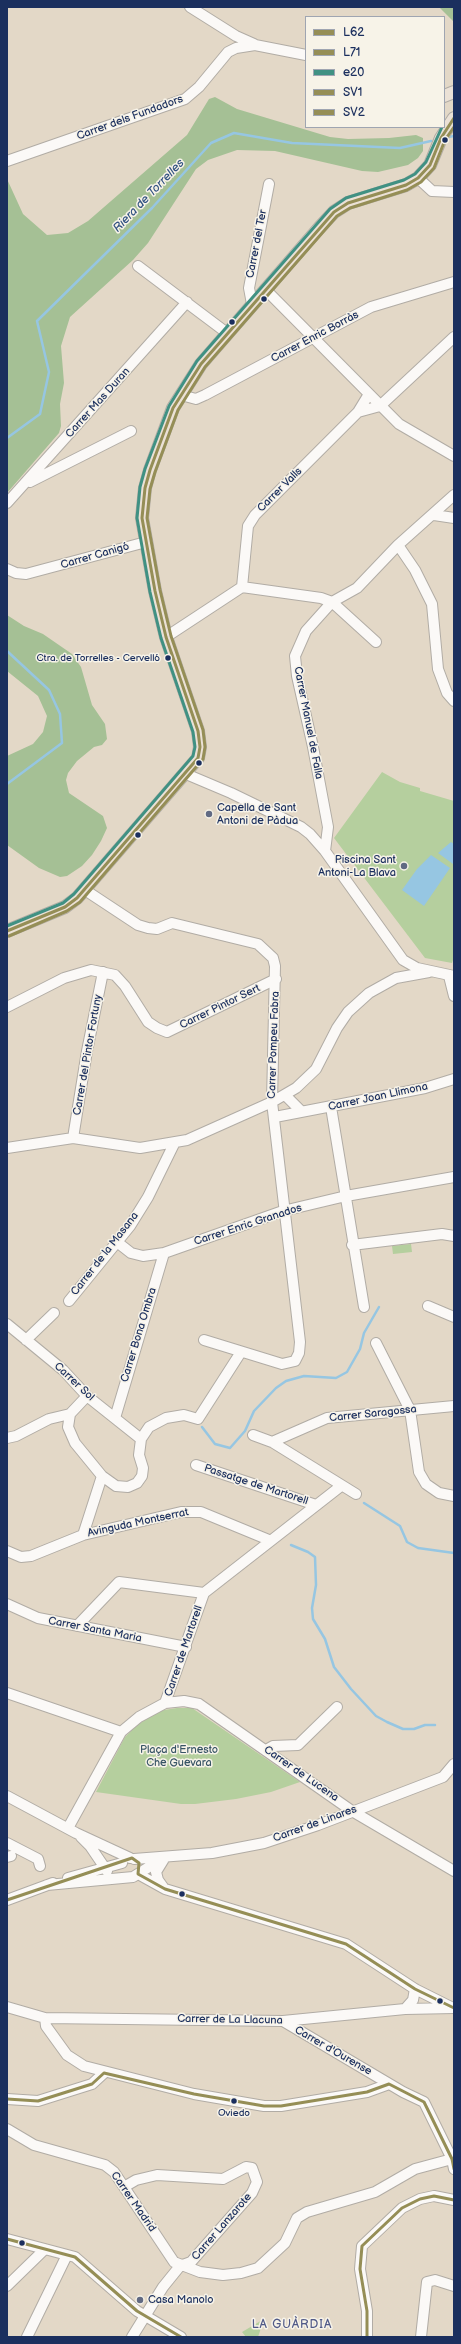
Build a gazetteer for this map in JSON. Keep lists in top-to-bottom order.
{
  "streets": {
    "street": [
      "Carrer dels Fundadors",
      "Carrer del Ter",
      "Carrer Enric Borràs",
      "Carrer Mas Duran",
      "Carrer Valls",
      "Carrer Canigó",
      "Carrer Manuel de Falla",
      "Carrer Pintor Sert",
      "Carrer Pompeu Fabra",
      "Carrer del Pintor Fortuny",
      "Carrer Joan Llimona",
      "Carrer Enric Granados",
      "Carrer de la Masana",
      "Carrer Bona Ombra",
      "Carrer Sol",
      "Carrer Saragossa",
      "Passatge de Martorell",
      "Avinguda Montserrat",
      "Carrer Santa Maria",
      "Carrer de Martorell",
      "Carrer de Lucena",
      "Carrer de Linares",
      "Carrer de La Llacuna",
      "Carrer d'Ourense",
      "Carrer Madrid",
      "Carrer Lanzarote"
    ]
  },
  "crossings": [
    ["Carrer Pintor Sert", "Carrer Pompeu Fabra"],
    ["Carrer Pintor Sert", "Carrer del Pintor Fortuny"],
    ["Carrer Pompeu Fabra", "Carrer Joan Llimona"],
    ["Carrer Pompeu Fabra", "Carrer Enric Granados"],
    ["Carrer Enric Granados", "Carrer de la Masana"],
    ["Carrer Enric Granados", "Carrer Bona Ombra"],
    ["Carrer Bona Ombra", "Carrer Sol"],
    ["Passatge de Martorell", "Carrer de Martorell"],
    ["Avinguda Montserrat", "Carrer de Martorell"],
    ["Carrer Santa Maria", "Carrer de Martorell"],
    ["Carrer de Martorell", "Carrer de Lucena"],
    ["Carrer de Lucena", "Carrer de Linares"],
    ["Carrer de La Llacuna", "Carrer d'Ourense"],
    ["Carrer Madrid", "Carrer Lanzarote"]
  ],
  "districts": ["LA GUÀRDIA"],
  "water": ["Riera de Torrelles"],
  "parks": ["Plaça d'Ernesto Che Guevara"],
  "places": [
    "Ctra. de Torrelles - Cervelló",
    "Capella de Sant Antoni de Pàdua",
    "Piscina Sant Antoni-La Blava",
    "Oviedo",
    "Casa Manolo"
  ],
  "lines": [
    "transit line L62",
    "transit line L71",
    "transit line e20",
    "transit line SV2",
    "transit line SV1"
  ],
  "legend": [
    "L62",
    "L71",
    "e20",
    "SV1",
    "SV2"
  ]
}
